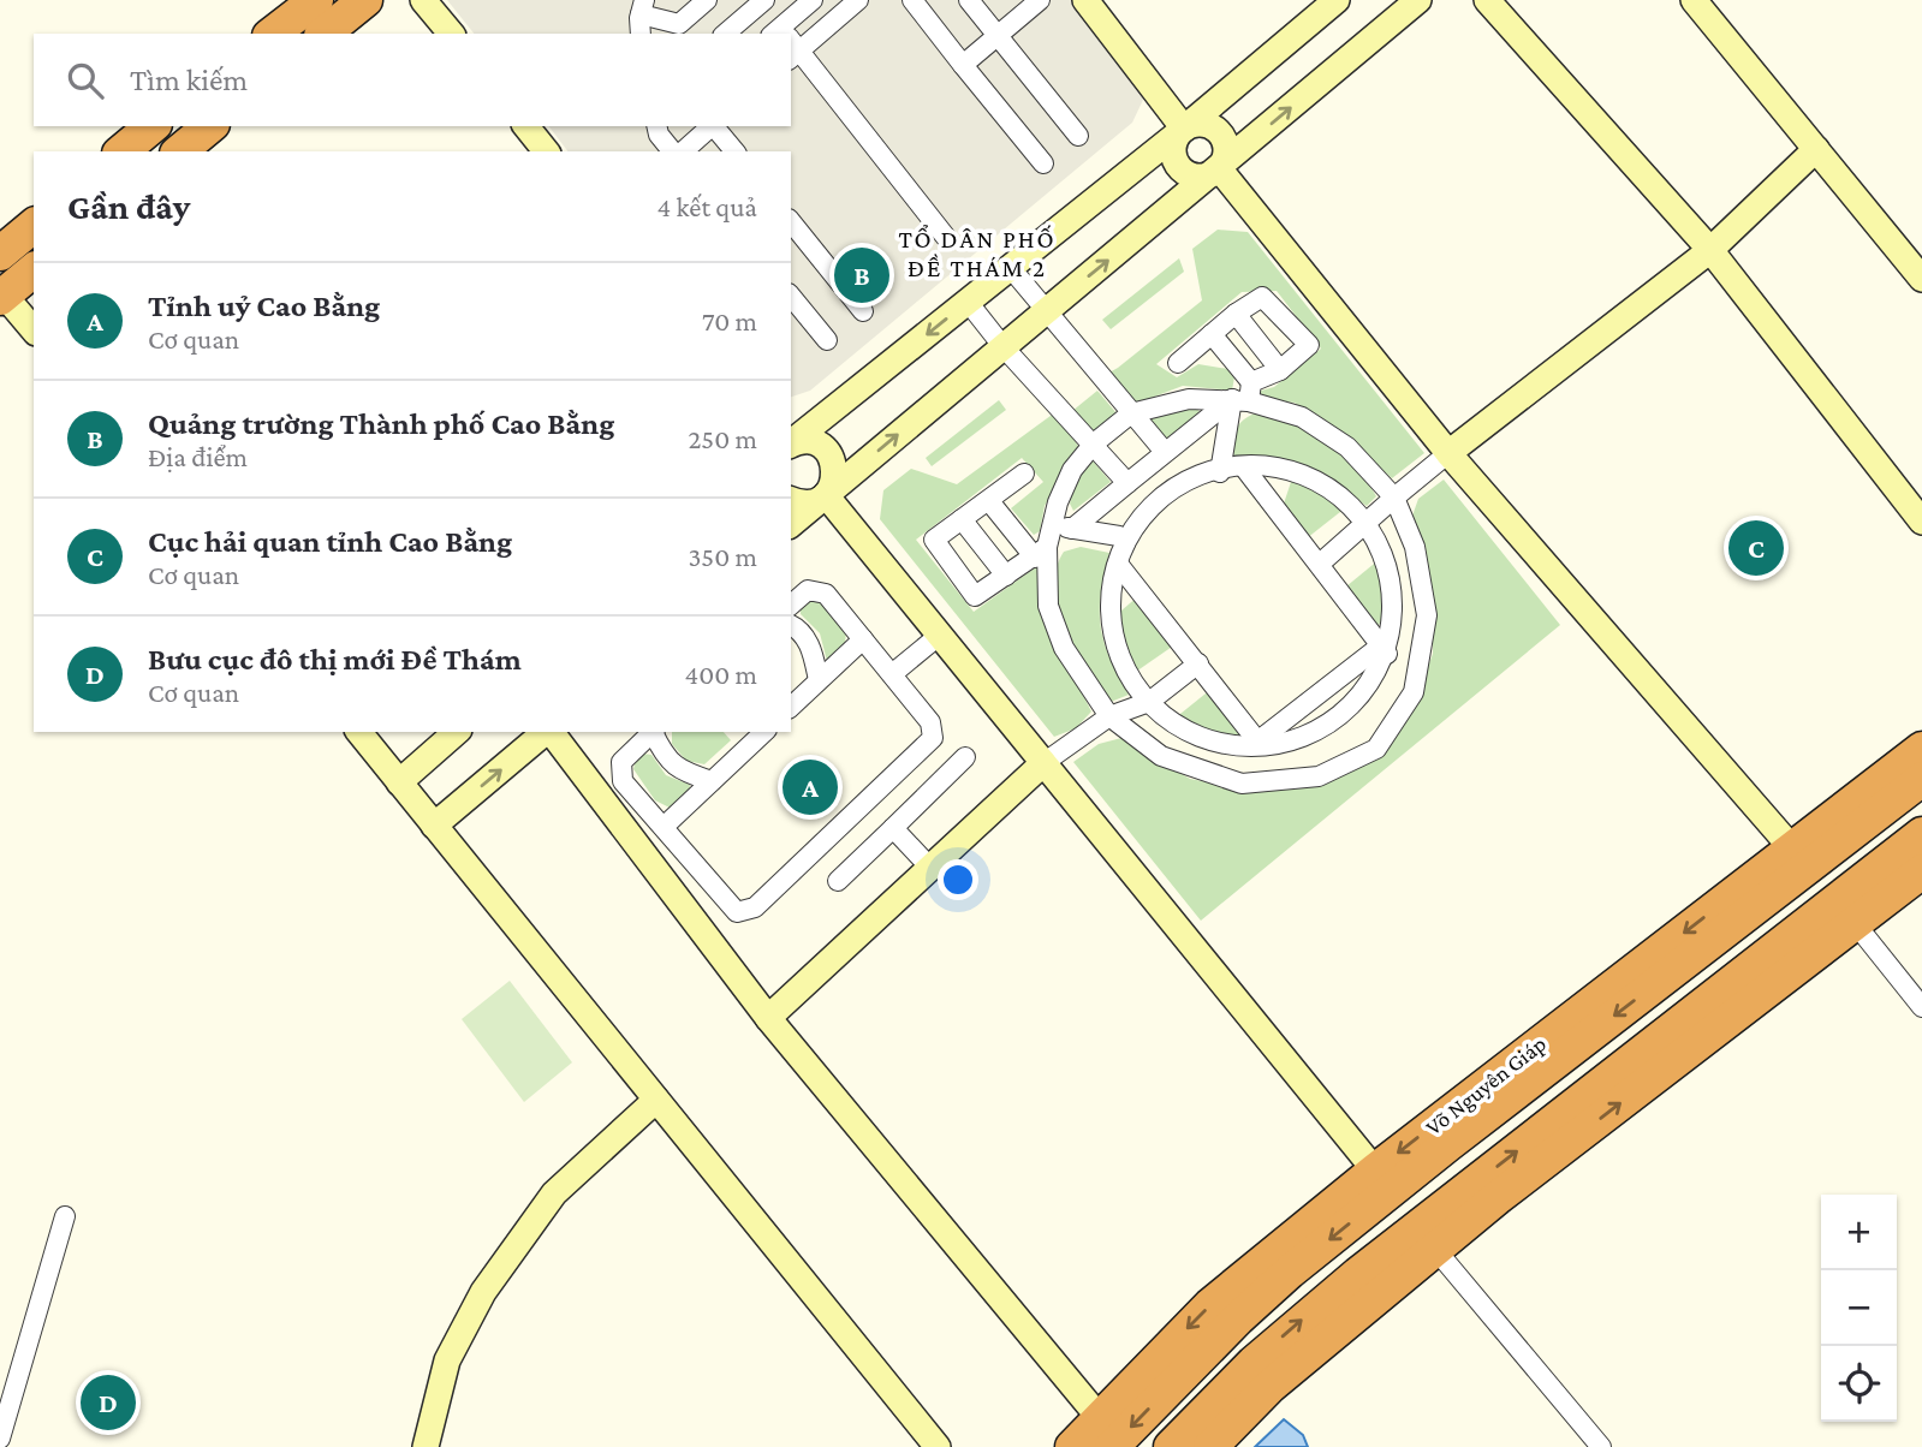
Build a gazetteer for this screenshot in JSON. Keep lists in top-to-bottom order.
{
  "streets": {
    "highway": ["Võ Nguyên Giáp"]
  },
  "districts": ["TỔ DÂN PHỐ ĐỀ THÁM 2"],
  "page": {
    "search": "Tìm kiếm",
    "heading": ["Gần đây", "4 kết quả"],
    "pins": [
      "B",
      "C",
      "A",
      "D"
    ],
    "list": [
      {
        "mark": "A",
        "name": "Tỉnh uỷ Cao Bằng",
        "note": "Cơ quan",
        "value": "70 m"
      },
      {
        "mark": "B",
        "name": "Quảng trường Thành phố Cao Bằng",
        "note": "Địa điểm",
        "value": "250 m"
      },
      {
        "mark": "C",
        "name": "Cục hải quan tỉnh Cao Bằng",
        "note": "Cơ quan",
        "value": "350 m"
      },
      {
        "mark": "D",
        "name": "Bưu cục đô thị mới Đề Thám",
        "note": "Cơ quan",
        "value": "400 m"
      }
    ],
    "map_buttons": ["+", "−"]
  }
}
